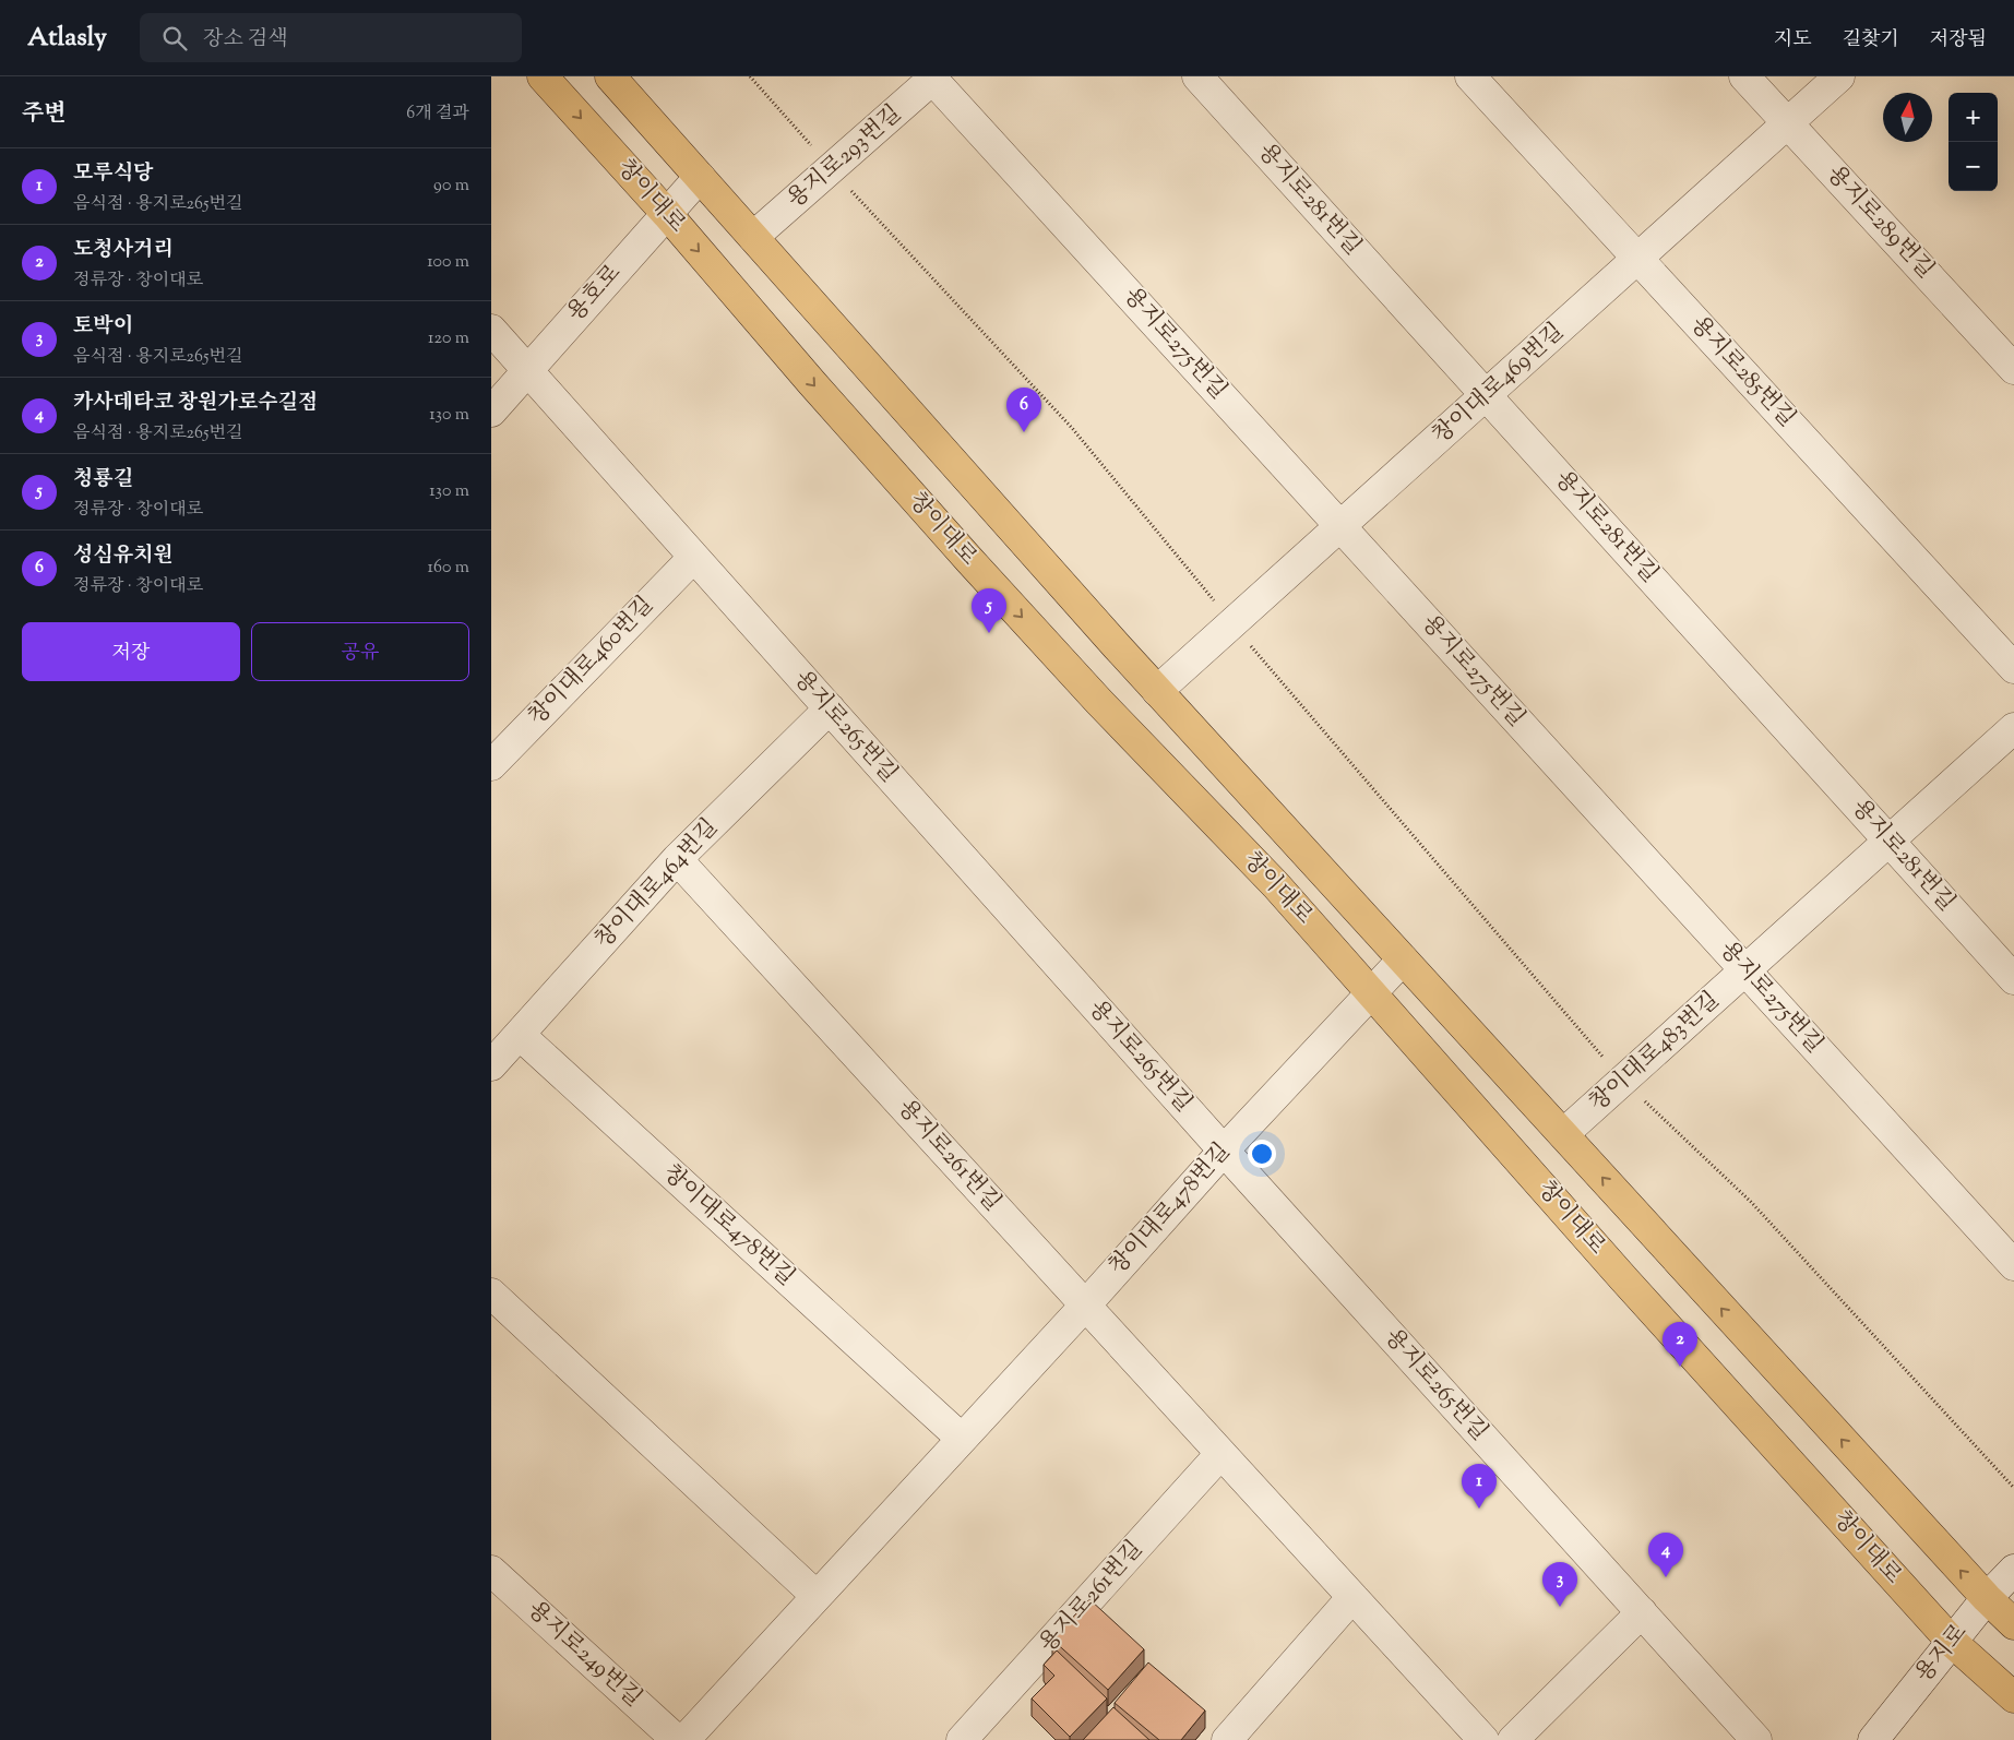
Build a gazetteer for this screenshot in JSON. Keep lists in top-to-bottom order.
{
  "streets": {
    "main road": ["창이대로"],
    "street": [
      "용지로293번길",
      "용지로281번길",
      "용지로289번길",
      "용호로",
      "용지로275번길",
      "용지로285번길",
      "창이대로469번길",
      "창이대로460번길",
      "용지로265번길",
      "창이대로464번길",
      "창이대로483번길",
      "용지로261번길",
      "창이대로478번길",
      "용지로",
      "용지로249번길"
    ]
  },
  "crossings": [
    ["용지로293번길", "창이대로"],
    ["용지로293번길", "용지로275번길"],
    ["창이대로", "용호로"],
    ["창이대로", "창이대로469번길"],
    ["창이대로", "창이대로483번길"],
    ["창이대로", "창이대로478번길"],
    ["창이대로", "용지로"],
    ["용지로281번길", "창이대로469번길"],
    ["용지로281번길", "창이대로483번길"],
    ["용지로289번길", "창이대로469번길"],
    ["용호로", "용지로265번길"],
    ["용지로275번길", "창이대로469번길"],
    ["용지로275번길", "창이대로483번길"],
    ["용지로285번길", "창이대로469번길"],
    ["창이대로460번길", "용지로265번길"],
    ["용지로265번길", "창이대로464번길"],
    ["용지로265번길", "창이대로478번길"],
    ["창이대로464번길", "용지로261번길"],
    ["창이대로464번길", "창이대로478번길"],
    ["용지로261번길", "창이대로478번길"]
  ],
  "north": "top",
  "page": {
    "header": "Atlasly",
    "search": "장소 검색",
    "nav": ["지도", "길찾기", "저장됨"],
    "heading": ["주변", "6개 결과"],
    "map_buttons": ["+", "−"],
    "list": [
      {
        "mark": "1",
        "name": "모루식당",
        "note": "음식점 · 용지로265번길",
        "value": "90 m"
      },
      {
        "mark": "2",
        "name": "도청사거리",
        "note": "정류장 · 창이대로",
        "value": "100 m"
      },
      {
        "mark": "3",
        "name": "토박이",
        "note": "음식점 · 용지로265번길",
        "value": "120 m"
      },
      {
        "mark": "4",
        "name": "카사데타코 창원가로수길점",
        "note": "음식점 · 용지로265번길",
        "value": "130 m"
      },
      {
        "mark": "5",
        "name": "청룡길",
        "note": "정류장 · 창이대로",
        "value": "130 m"
      },
      {
        "mark": "6",
        "name": "성심유치원",
        "note": "정류장 · 창이대로",
        "value": "160 m"
      }
    ],
    "pins": [
      "6",
      "5",
      "2",
      "1",
      "4",
      "3"
    ],
    "buttons": ["저장", "공유"]
  }
}
